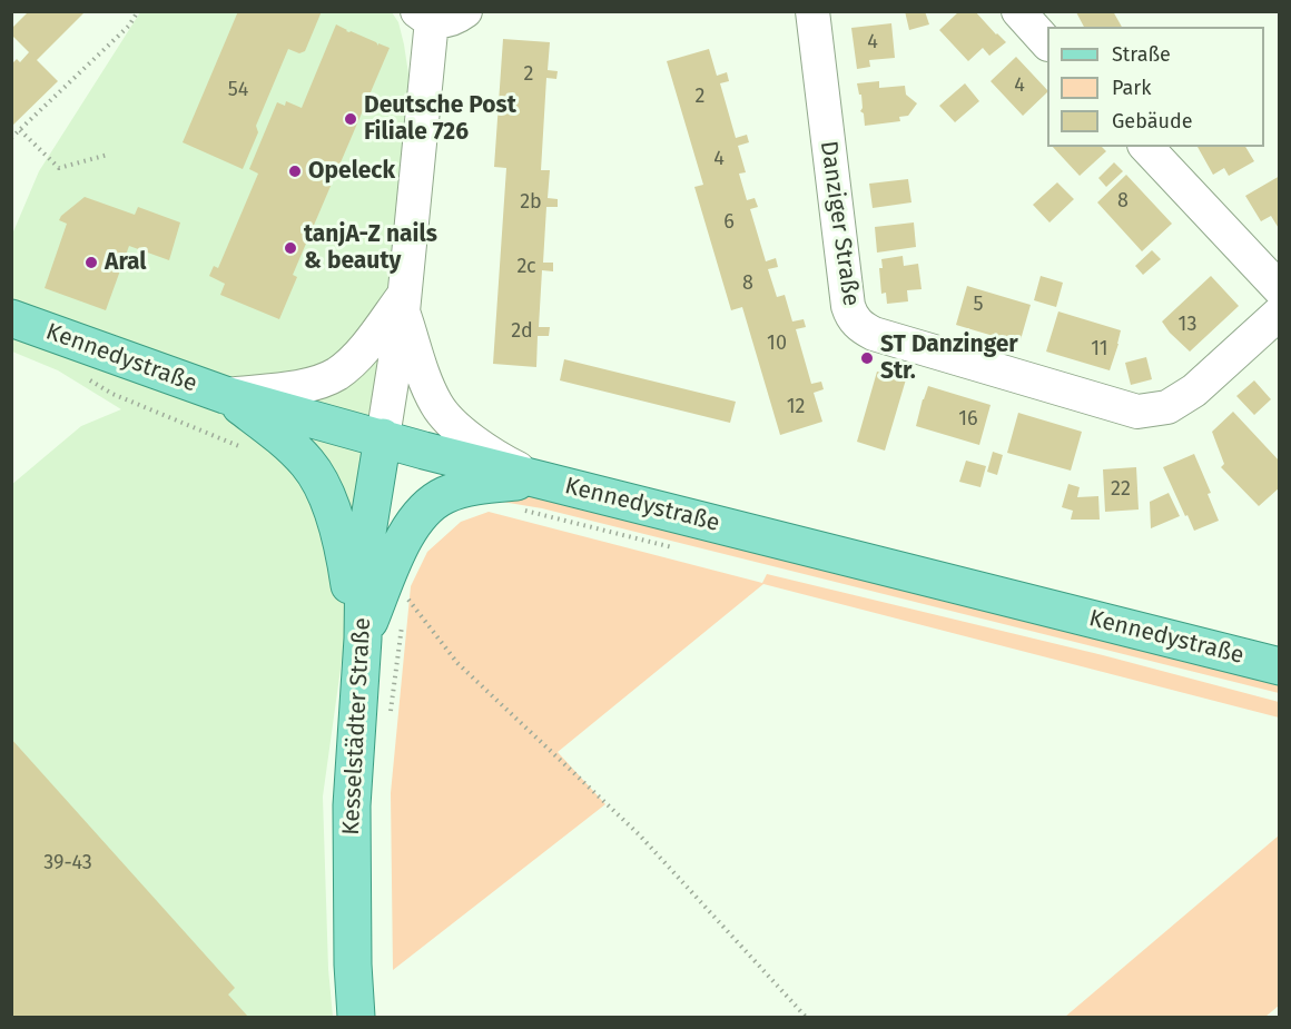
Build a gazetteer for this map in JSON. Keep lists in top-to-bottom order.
{
  "streets": {
    "main road": ["Kennedystraße", "Kesselstädter Straße"],
    "street": ["Danziger Straße"]
  },
  "crossings": [
    ["Kennedystraße", "Kesselstädter Straße"]
  ],
  "places": [
    "Deutsche Post Filiale 726",
    "Opeleck",
    "tanjA-Z nails & beauty",
    "Aral",
    "ST Danzinger Str."
  ],
  "house_numbers": [
    "4",
    "2",
    "4",
    "54",
    "2",
    "4",
    "8",
    "2b",
    "6",
    "2c",
    "8",
    "5",
    "13",
    "2d",
    "10",
    "11",
    "12",
    "16",
    "22",
    "39-43"
  ],
  "legend": ["Straße", "Park", "Gebäude"]
}
